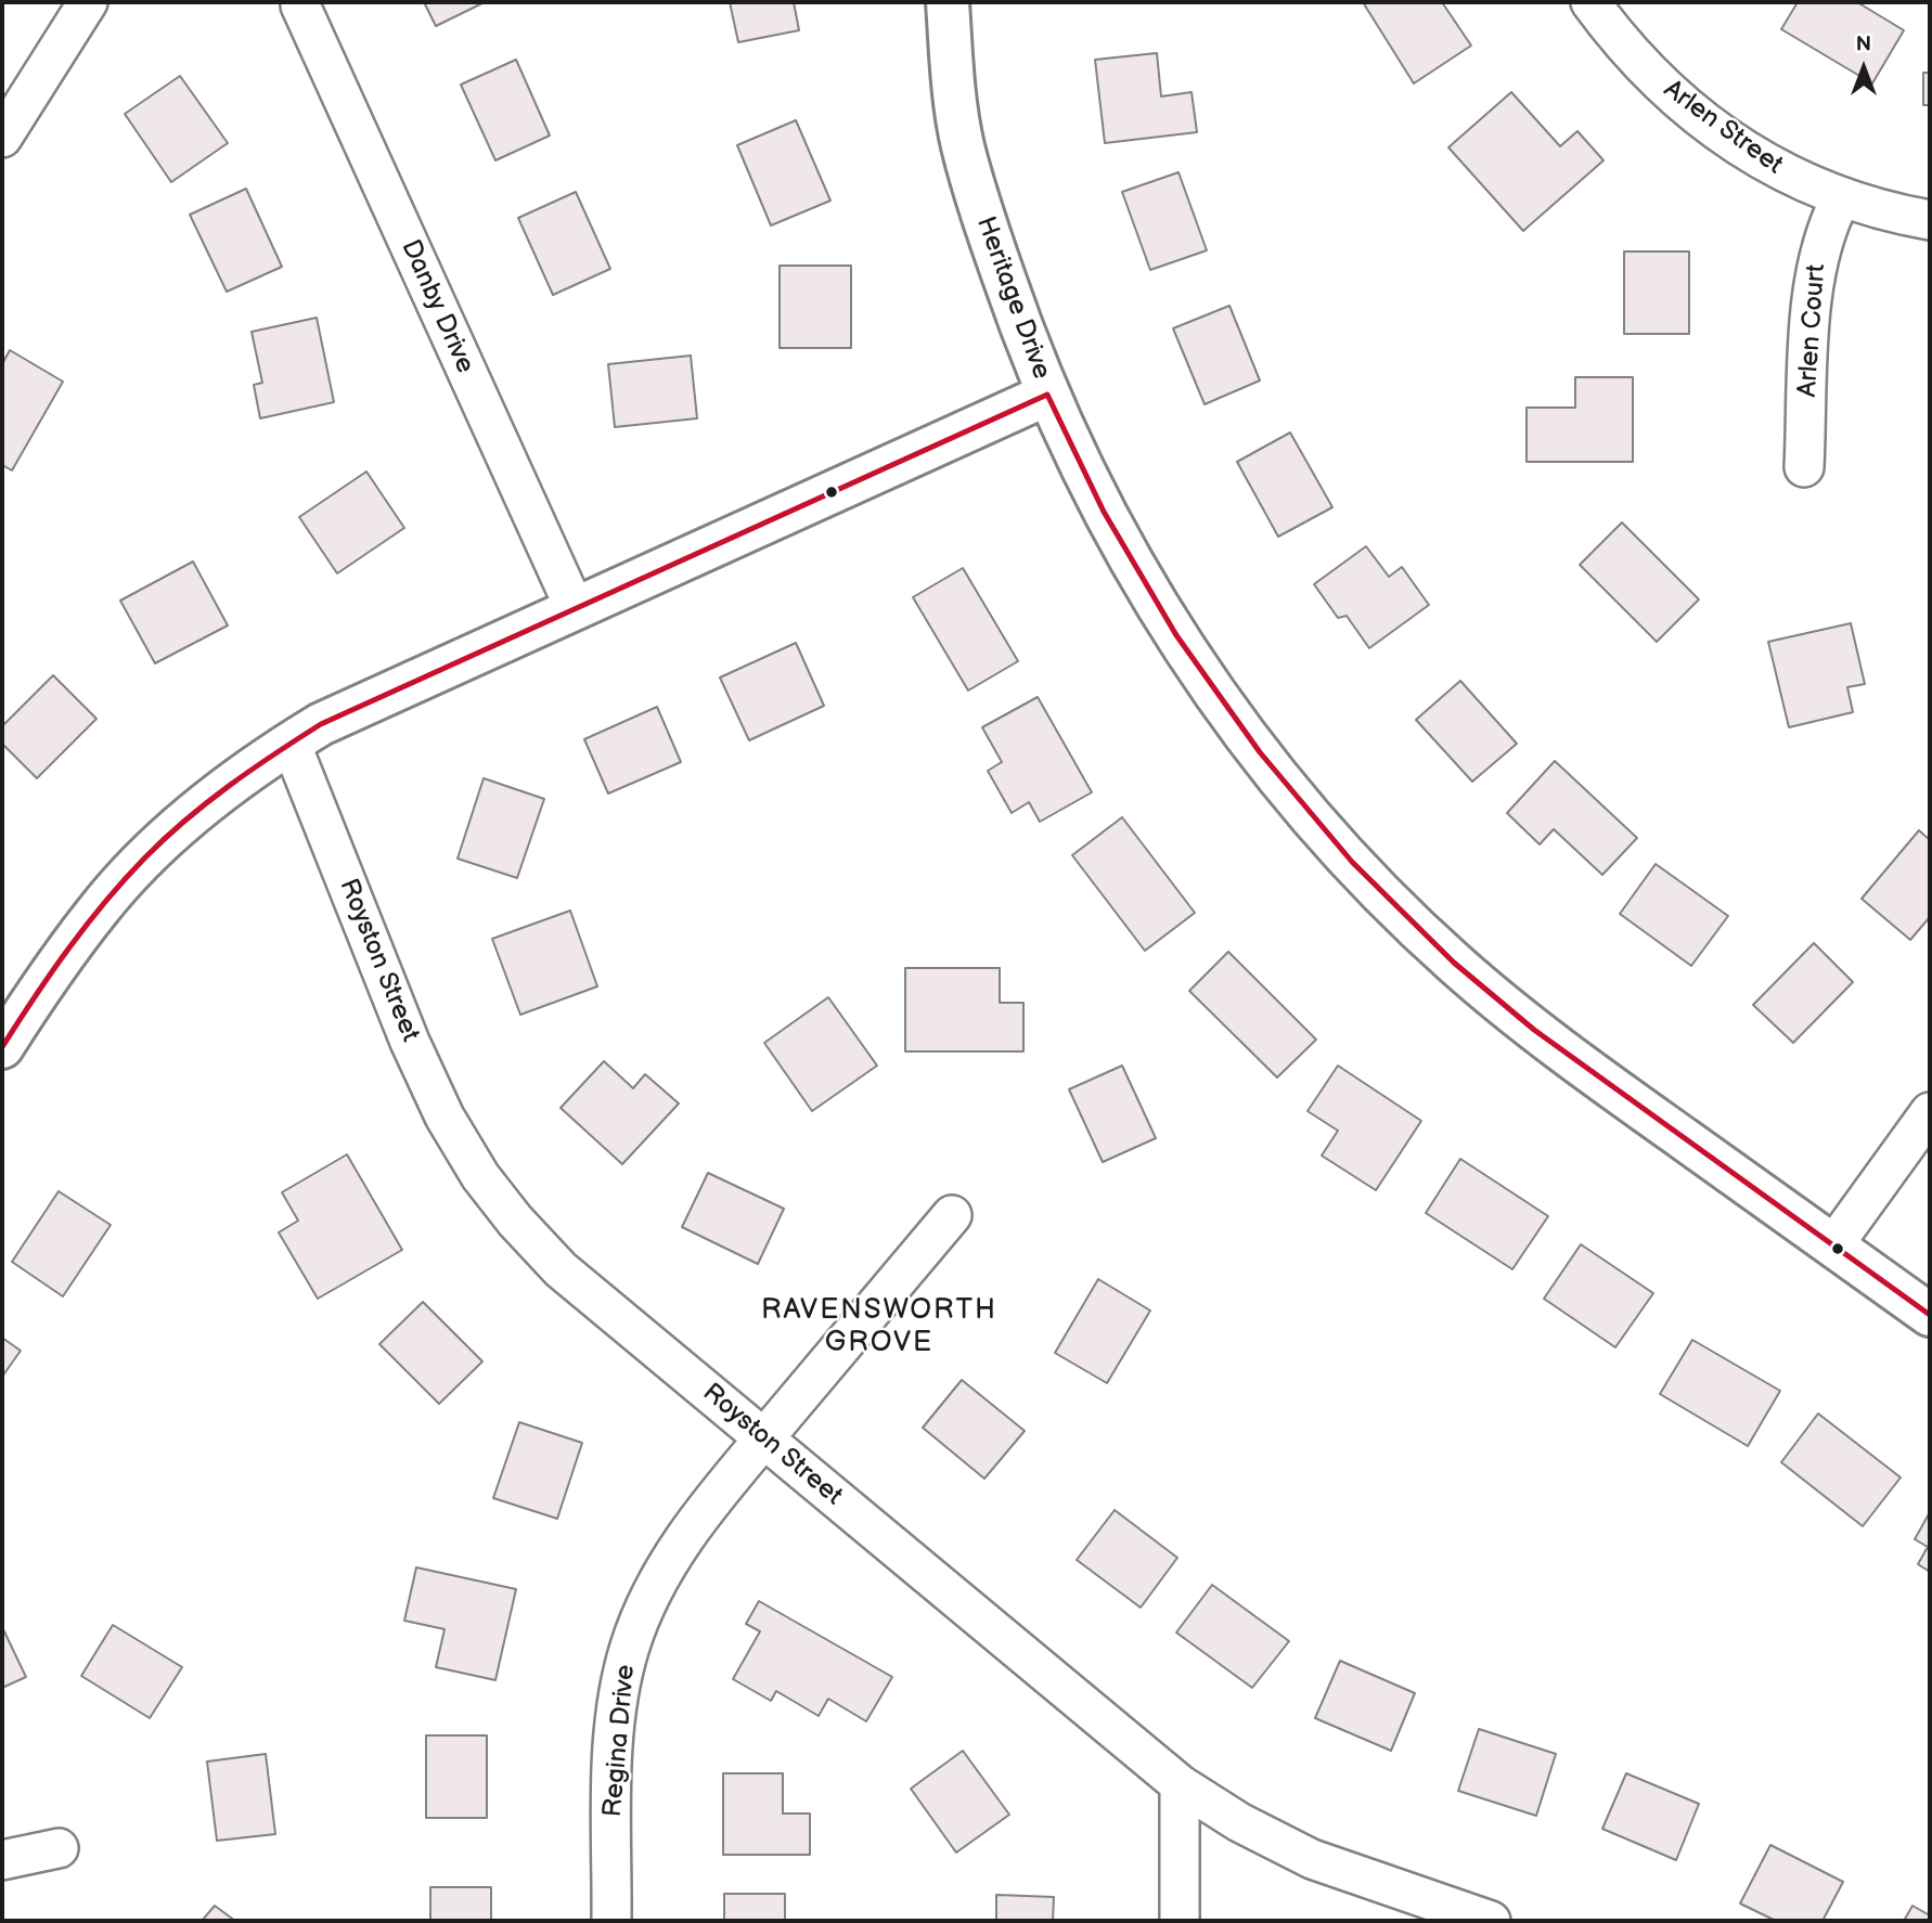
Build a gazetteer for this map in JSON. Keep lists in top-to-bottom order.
{
  "streets": {
    "street": [
      "Arlen Street",
      "Heritage Drive",
      "Danby Drive",
      "Arlen Court",
      "Royston Street",
      "Regina Drive"
    ]
  },
  "crossings": [
    ["Arlen Street", "Arlen Court"],
    ["Royston Street", "Regina Drive"]
  ],
  "districts": ["RAVENSWORTH GROVE"],
  "north": "top"
}
